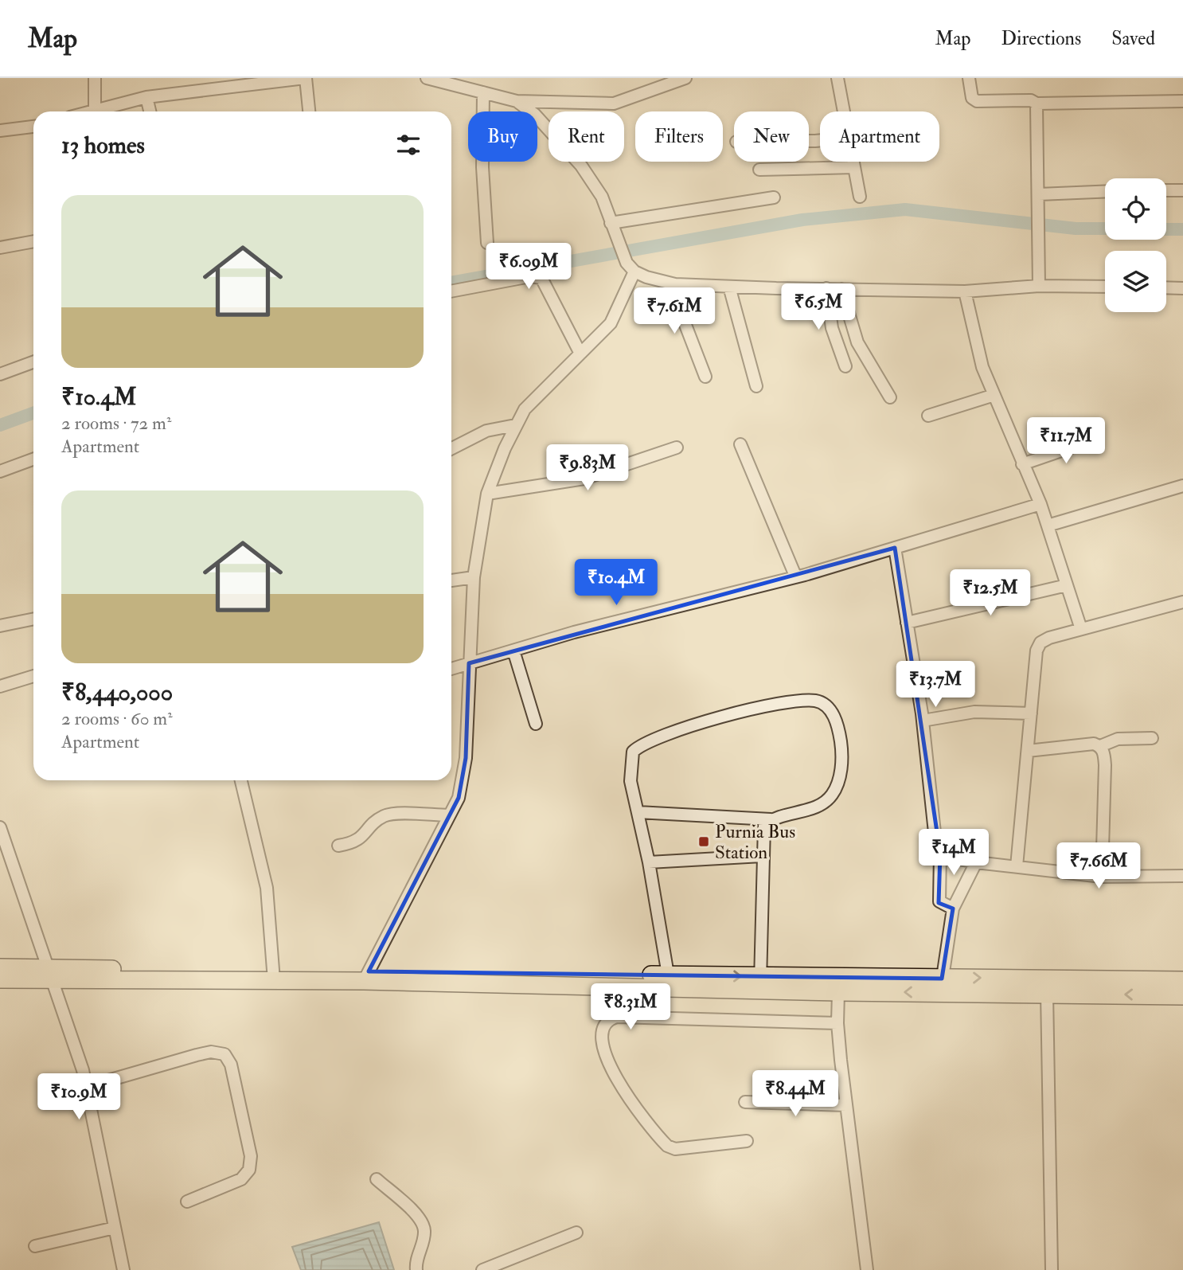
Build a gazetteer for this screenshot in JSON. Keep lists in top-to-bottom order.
{
  "places": {
    "transit": ["Purnia Bus Station"]
  },
  "page": {
    "header": "Map",
    "nav": ["Map", "Directions", "Saved"],
    "chip": [
      "Buy",
      "Rent",
      "Filters",
      "New",
      "Apartment"
    ],
    "heading": "13 homes",
    "list": [
      {
        "name": "₹10.4M",
        "note": "2 rooms · 72 m² · Apartment"
      },
      {
        "name": "₹8,440,000",
        "note": "2 rooms · 60 m² · Apartment"
      }
    ],
    "price": [
      "₹6.09M",
      "₹6.5M",
      "₹7.61M",
      "₹11.7M",
      "₹9.83M",
      "₹10.4M",
      "₹12.5M",
      "₹13.7M",
      "₹14M",
      "₹7.66M",
      "₹8.31M",
      "₹8.44M",
      "₹10.9M"
    ]
  }
}
